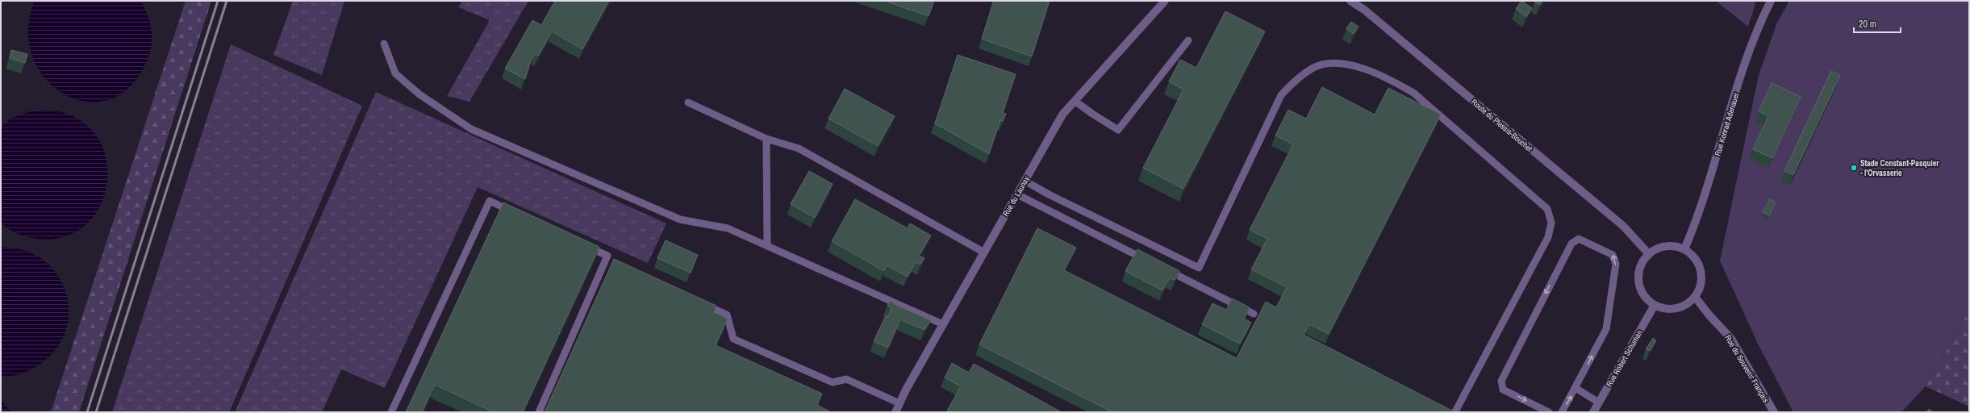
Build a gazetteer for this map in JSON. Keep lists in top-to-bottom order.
{
  "streets": {
    "street": [
      "Rue Konrad Adenauer",
      "Route du Plessis-Bouchet",
      "Rue du Launay",
      "Rue Robert Schuman",
      "Rue du Souvenir Français"
    ]
  },
  "crossings": [
    ["Rue Konrad Adenauer", "Route du Plessis-Bouchet"],
    ["Rue Konrad Adenauer", "Rue Robert Schuman"],
    ["Rue Konrad Adenauer", "Rue du Souvenir Français"],
    ["Route du Plessis-Bouchet", "Rue Robert Schuman"],
    ["Route du Plessis-Bouchet", "Rue du Souvenir Français"],
    ["Rue Robert Schuman", "Rue du Souvenir Français"]
  ],
  "places": ["Stade Constant-Pasquier - l'Orvasserie"],
  "scale_bar": "20 m"
}
